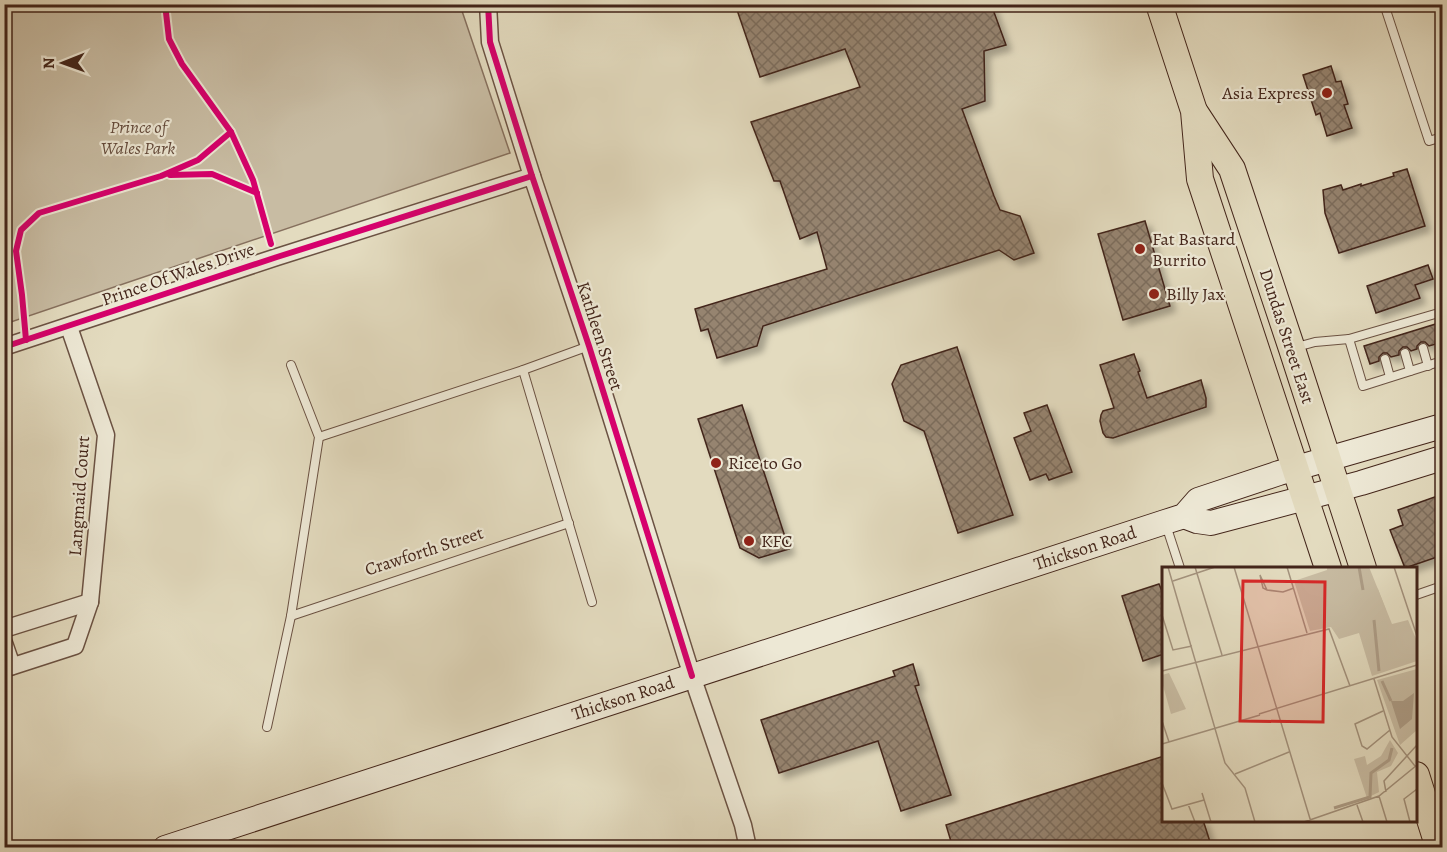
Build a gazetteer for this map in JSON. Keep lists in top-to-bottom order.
{
  "streets": {
    "main road": ["Dundas Street East", "Thickson Road"],
    "street": ["Prince Of Wales Drive", "Kathleen Street", "Langmaid Court"],
    "lane": ["Crawforth Street"]
  },
  "crossings": [
    ["Prince Of Wales Drive", "Kathleen Street"],
    ["Prince Of Wales Drive", "Langmaid Court"],
    ["Kathleen Street", "Thickson Road"],
    ["Dundas Street East", "Thickson Road"]
  ],
  "parks": ["Prince of Wales Park"],
  "places": [
    "Asia Express",
    "Fat Bastard Burrito",
    "Billy Jax",
    "Rice to Go",
    "KFC"
  ],
  "north": "left"
}
